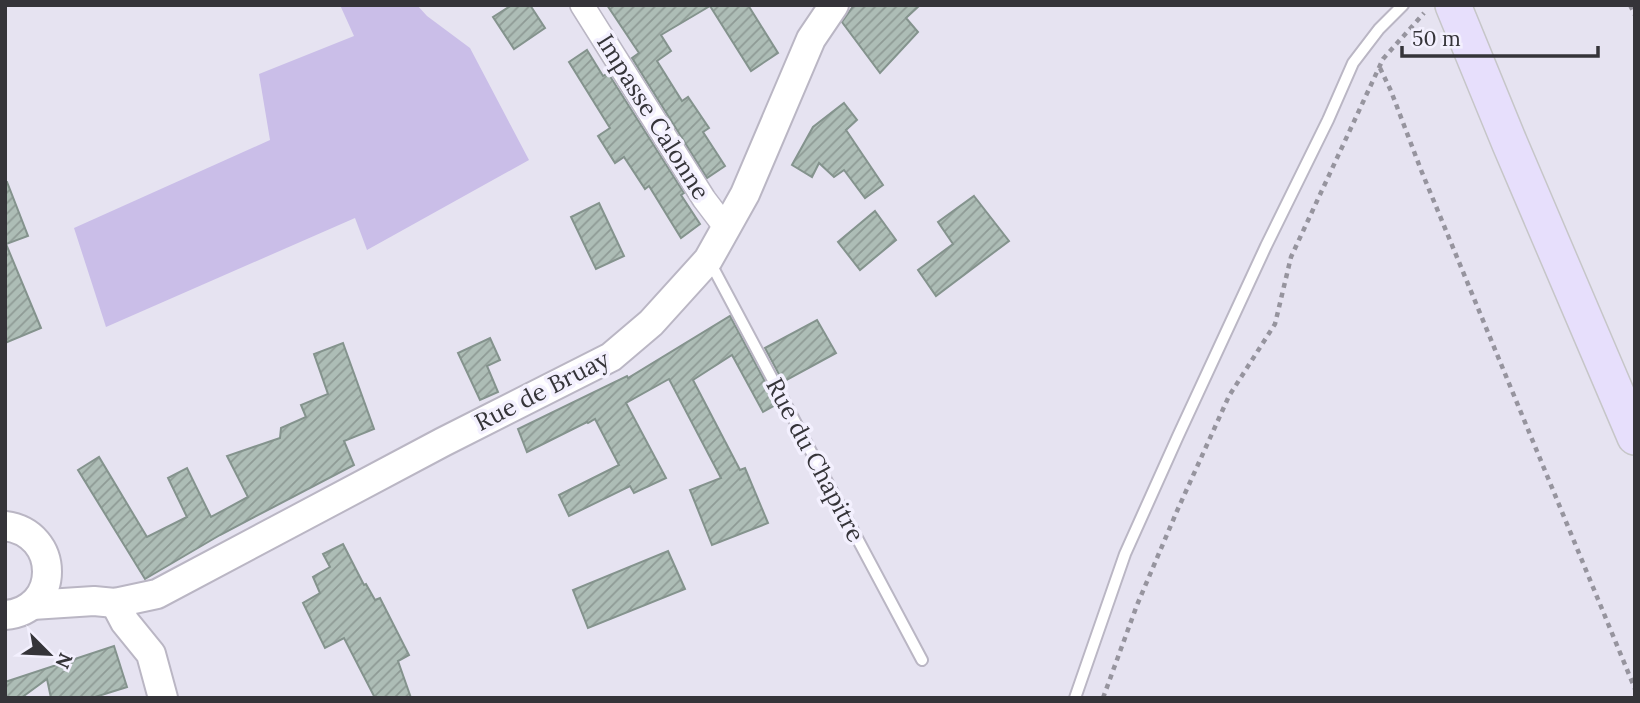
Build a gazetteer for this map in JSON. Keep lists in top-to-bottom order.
{
  "streets": {
    "street": ["Impasse Calonne", "Rue de Bruay"],
    "lane": ["Rue du Chapitre"]
  },
  "crossings": [
    ["Impasse Calonne", "Rue de Bruay"],
    ["Rue de Bruay", "Rue du Chapitre"]
  ],
  "scale_bar": "50 m",
  "north": "bottom right"
}
